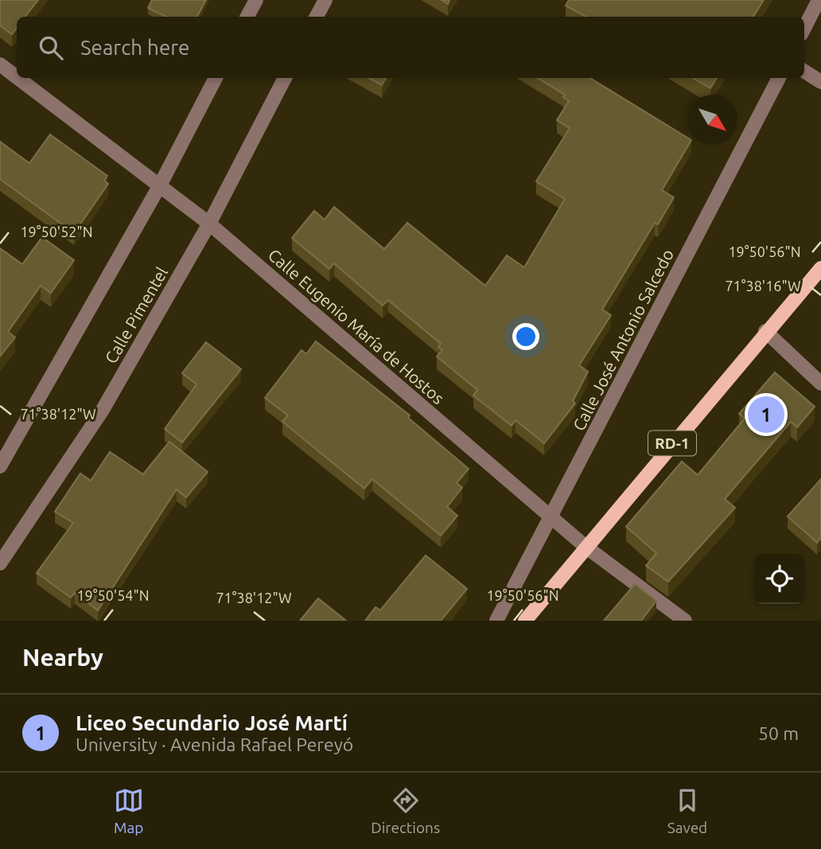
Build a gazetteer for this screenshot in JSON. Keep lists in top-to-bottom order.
{
  "streets": {
    "main road": ["RD-1"],
    "street": ["Calle Pimentel", "Calle Eugenio María de Hostos", "Calle José Antonio Salcedo"]
  },
  "crossings": [
    ["Calle Pimentel", "Calle Eugenio María de Hostos"],
    ["Calle Eugenio María de Hostos", "Calle José Antonio Salcedo"],
    ["Calle Eugenio María de Hostos", "RD-1"]
  ],
  "north": "bottom right",
  "page": {
    "search": "Search here",
    "pins": "1",
    "heading": "Nearby",
    "list": [
      {
        "mark": "1",
        "name": "Liceo Secundario José Martí",
        "note": "University · Avenida Rafael Pereyó",
        "value": "50 m"
      }
    ],
    "nav": ["Map", "Directions", "Saved"]
  },
  "coordinates": [
    "19°50'52\"N",
    "19°50'56\"N",
    "71°38'16\"W",
    "71°38'12\"W",
    "19°50'54\"N"
  ]
}
